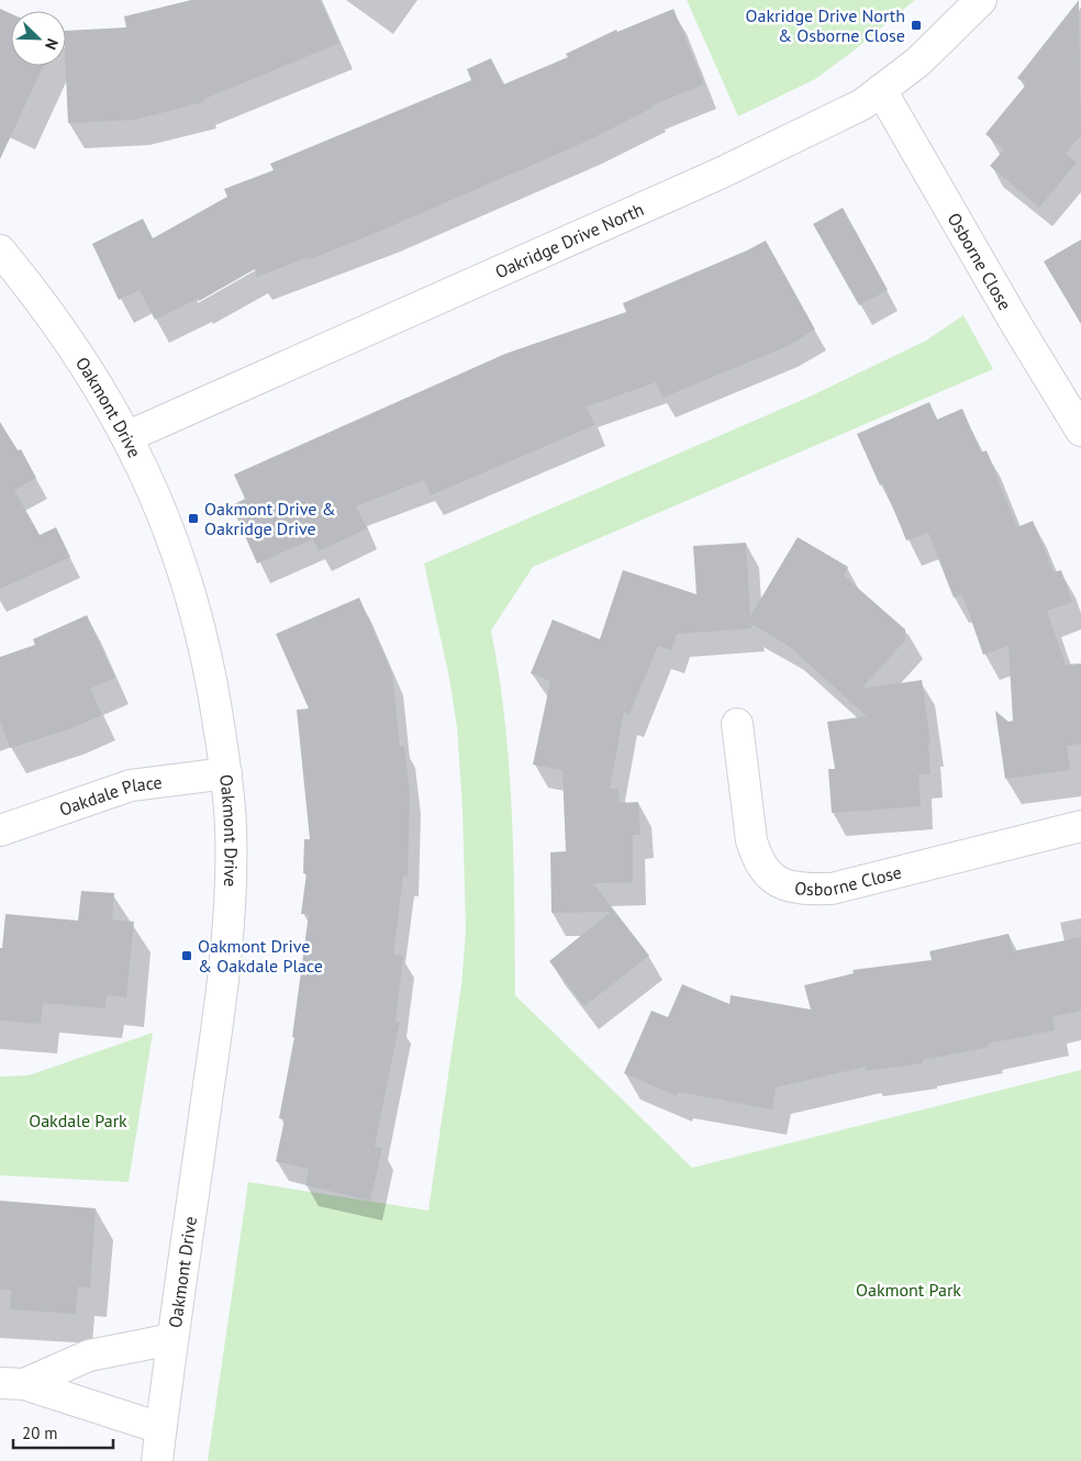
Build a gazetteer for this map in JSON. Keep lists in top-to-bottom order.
{
  "streets": {
    "street": [
      "Oakridge Drive North",
      "Osborne Close",
      "Oakmont Drive",
      "Oakdale Place"
    ]
  },
  "crossings": [
    ["Oakridge Drive North", "Osborne Close"],
    ["Oakridge Drive North", "Oakmont Drive"],
    ["Oakmont Drive", "Oakdale Place"]
  ],
  "parks": ["Oakdale Park", "Oakmont Park"],
  "places": {
    "transit": ["Oakridge Drive North & Osborne Close", "Oakmont Drive & Oakridge Drive", "Oakmont Drive & Oakdale Place"]
  },
  "scale_bar": "20 m",
  "north": "bottom right"
}
